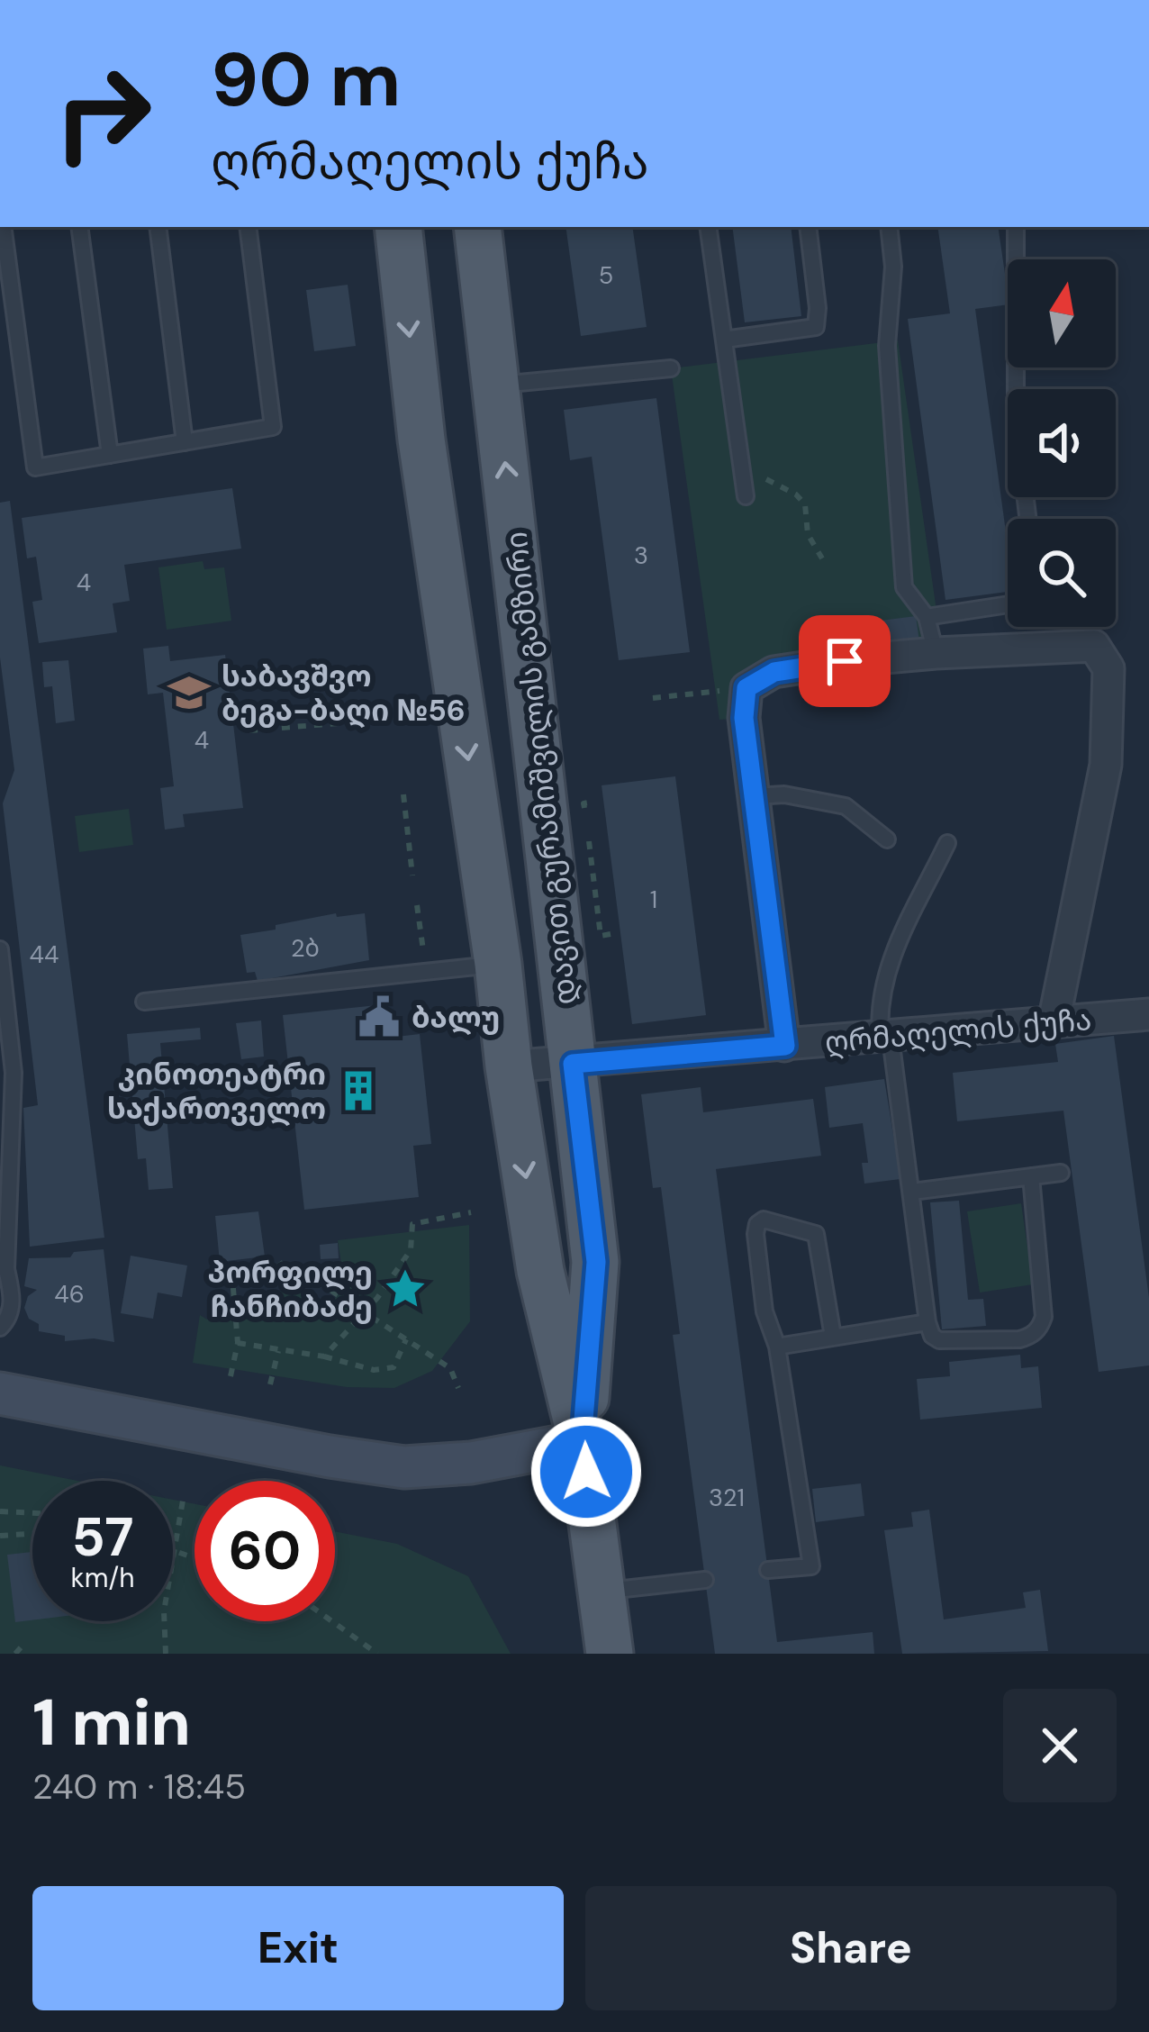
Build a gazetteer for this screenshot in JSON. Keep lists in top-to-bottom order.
{
  "streets": {
    "main road": ["დავით გურამიშვილის გამზირი"],
    "street": ["ღრმაღელის ქუჩა"]
  },
  "crossings": [
    ["დავით გურამიშვილის გამზირი", "ღრმაღელის ქუჩა"]
  ],
  "places": {
    "school or university": ["საბავშვო ბეგა-ბაღი №56"],
    "public building": ["ბალუ"],
    "building": ["კინოთეატრი საქართველო"],
    "place": ["პორფილე ჩანჩიბაძე"]
  },
  "house_numbers": [
    "5",
    "3",
    "4",
    "4",
    "1",
    "2ბ",
    "44",
    "46",
    "321"
  ],
  "north": "top",
  "page": {
    "turn": ["90 m", "ღრმაღელის ქუჩა"],
    "speed": "57 km/h",
    "limit": "60",
    "heading": ["1 min", "240 m · 18:45"],
    "buttons": ["Exit", "Share"]
  }
}
